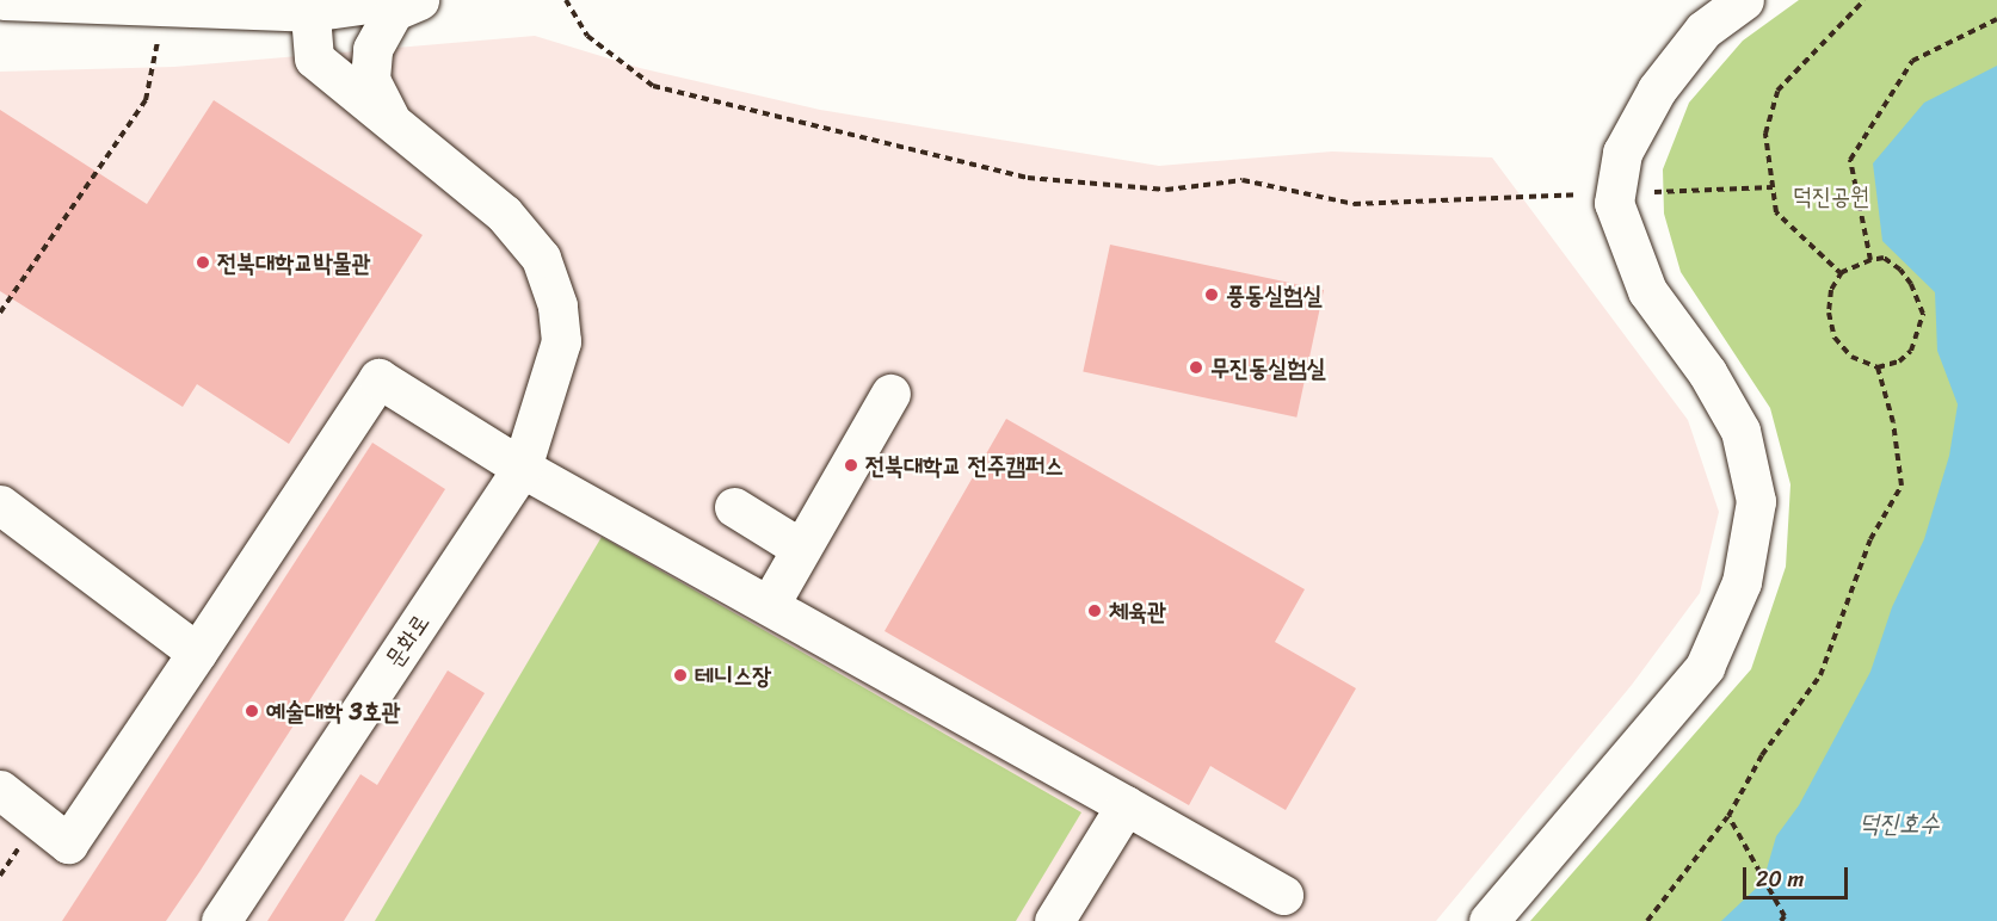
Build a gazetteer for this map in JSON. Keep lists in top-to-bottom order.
{
  "streets": {
    "street": ["문화로"]
  },
  "water": ["덕진호수"],
  "parks": ["덕진공원"],
  "places": [
    "전북대학교박물관",
    "풍동실험실",
    "무진동실험실",
    "전북대학교 전주캠퍼스",
    "체육관",
    "테니스장",
    "예술대학 3호관"
  ],
  "scale_bar": "20 m"
}
